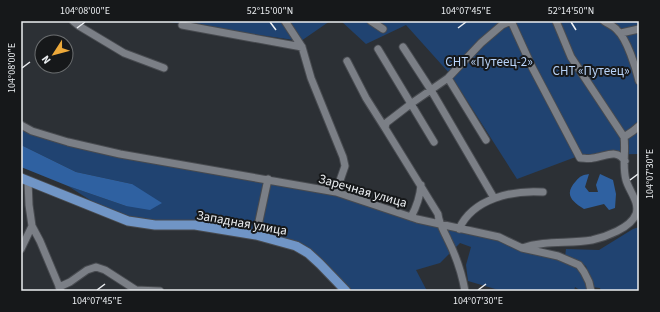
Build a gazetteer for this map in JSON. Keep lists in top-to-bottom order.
{
  "streets": {
    "main road": ["Западная улица"],
    "street": ["Заречная улица"]
  },
  "parks": ["СНТ «Путеец-2»", "СНТ «Путеец»"],
  "north": "bottom left",
  "coordinates": [
    "104°08'00\"E",
    "52°15'00\"N",
    "104°07'45\"E",
    "52°14'50\"N",
    "104°07'30\"E"
  ]
}
